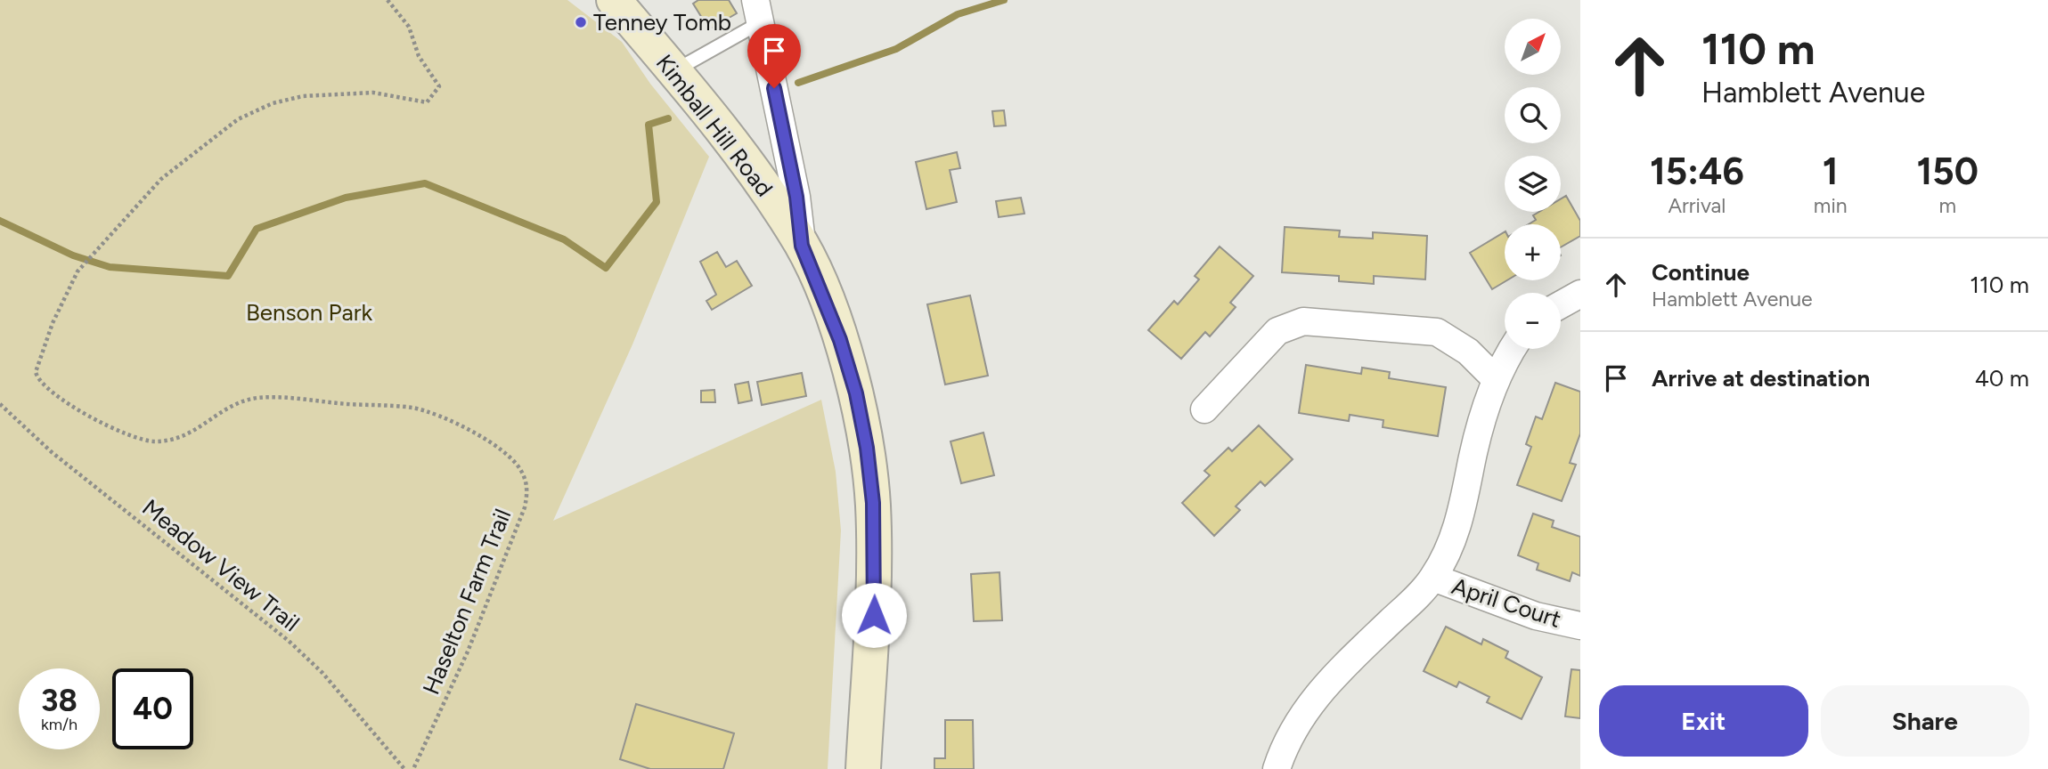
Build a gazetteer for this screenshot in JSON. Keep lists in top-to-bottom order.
{
  "streets": {
    "street": ["Kimball Hill Road", "April Court"],
    "path": ["Meadow View Trail", "Haselton Farm Trail"]
  },
  "parks": ["Benson Park"],
  "places": ["Tenney Tomb"],
  "north": "top right",
  "page": {
    "turn": ["110 m", "Hamblett Avenue"],
    "map_buttons": ["+", "−"],
    "eta": [
      "15:46",
      "Arrival",
      "1",
      "min",
      "150",
      "m"
    ],
    "list": [
      {
        "name": "Continue",
        "note": "Hamblett Avenue",
        "value": "110 m"
      },
      {
        "name": "Arrive at destination",
        "value": "40 m"
      }
    ],
    "speed": "38 km/h",
    "limit": "40",
    "buttons": ["Exit", "Share"]
  }
}
